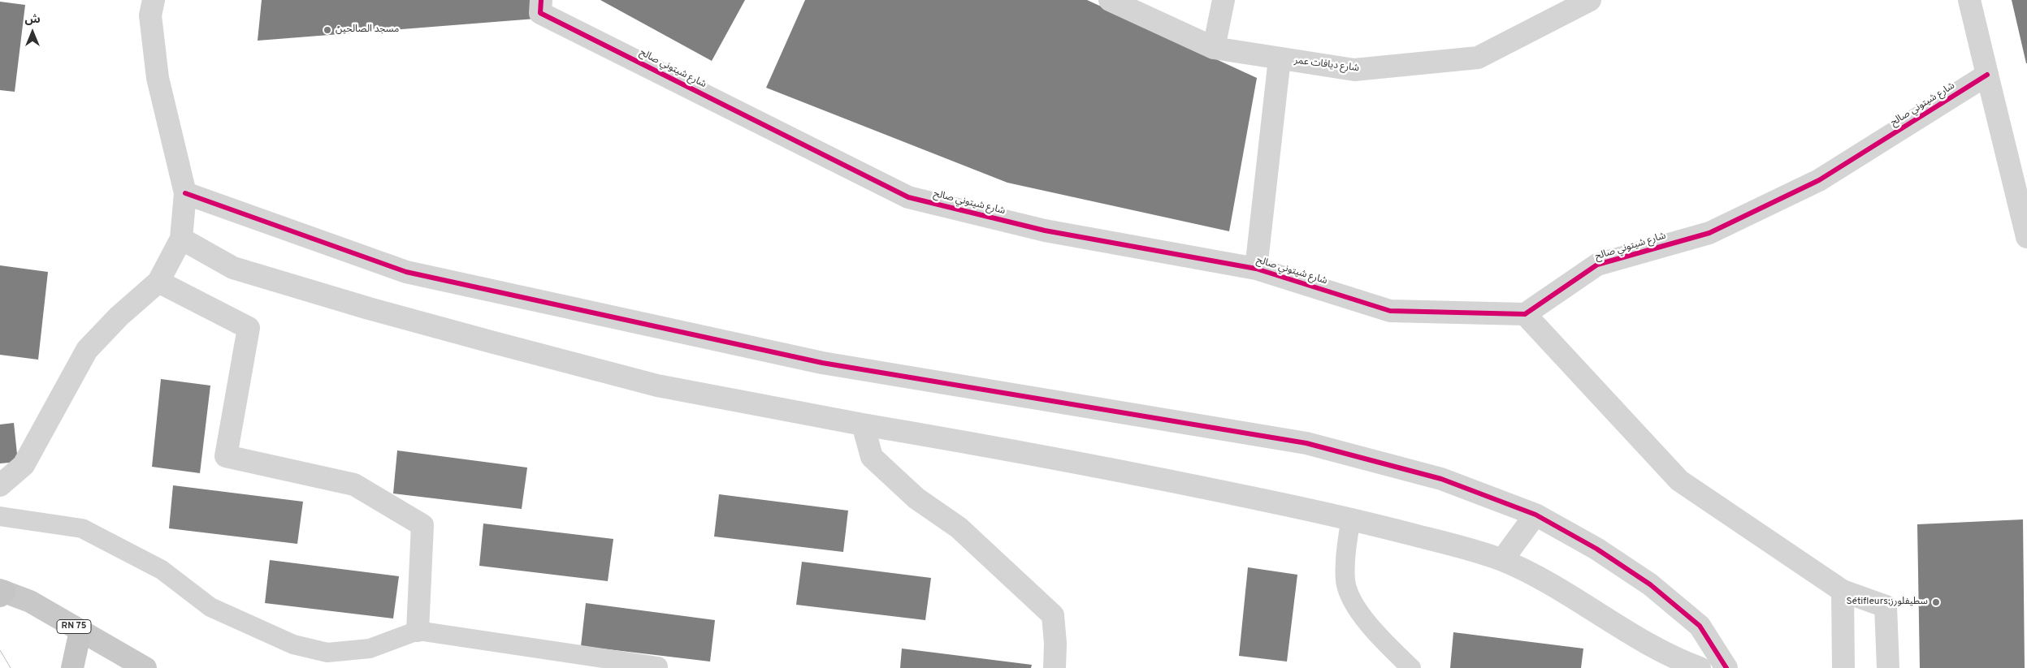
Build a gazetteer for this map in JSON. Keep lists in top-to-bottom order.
{
  "streets": {
    "main road": ["RN 75"],
    "street": ["شارع ديافات عمر", "شارع شيتوني صالح"]
  },
  "places": ["مسجد الصالحين", "Sétifleurs;سطيفلورز"],
  "north": "top"
}
